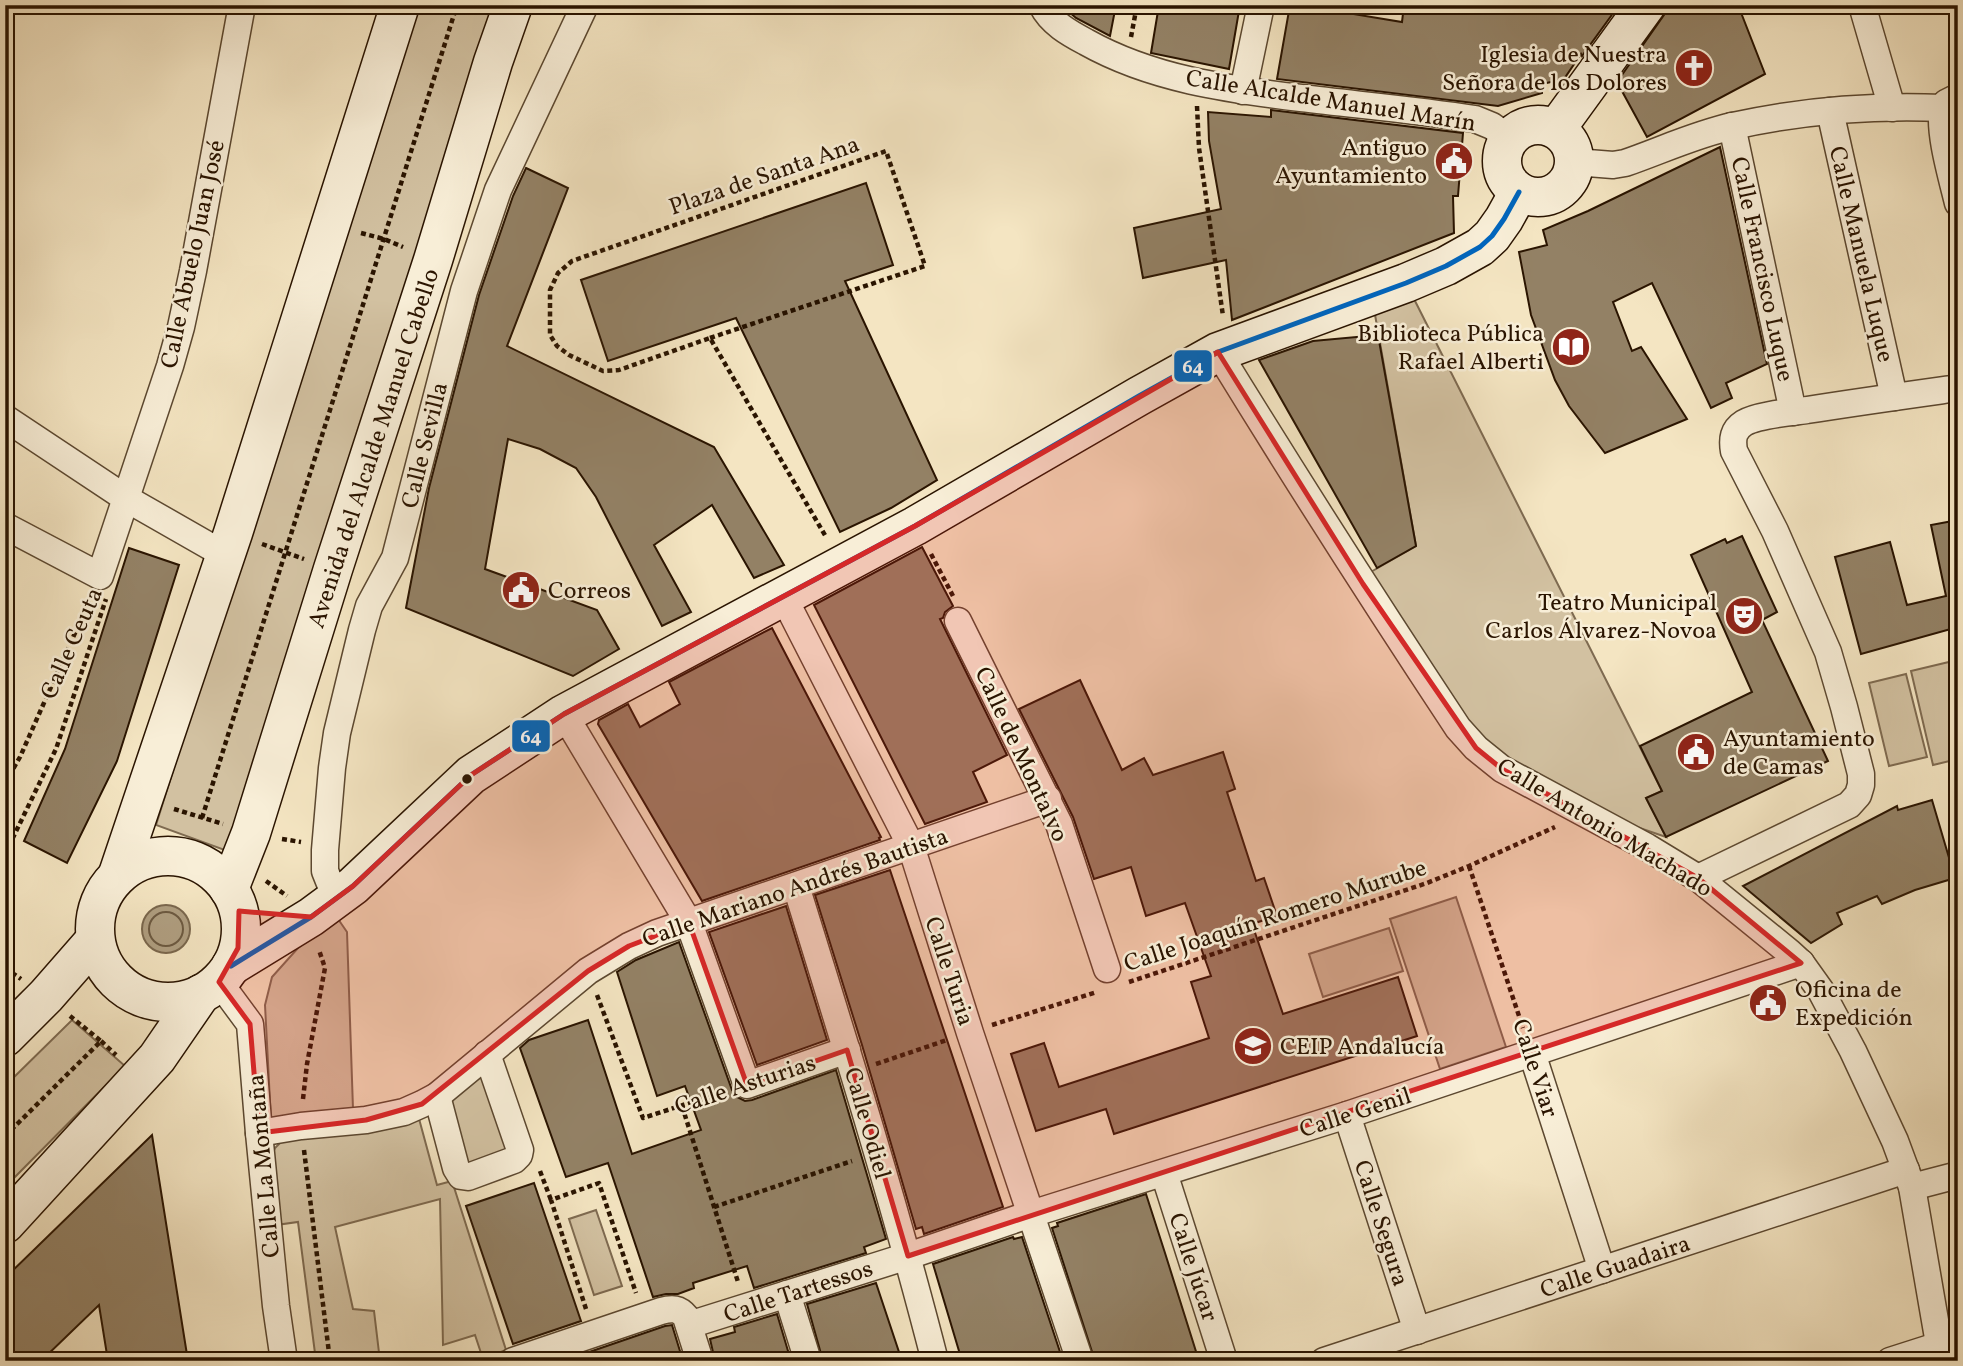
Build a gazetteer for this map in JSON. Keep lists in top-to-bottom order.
{
  "streets": {
    "main road": ["Avenida del Alcalde Manuel Cabello"],
    "street": [
      "Calle Alcalde Manuel Marín",
      "Calle Abuelo Juan José",
      "Calle Manuela Luque",
      "Calle Francisco Luque",
      "Calle Sevilla",
      "Calle Ceuta",
      "Calle de Montalvo",
      "Calle Antonio Machado",
      "Calle Mariano Andrés Bautista",
      "Calle Turia",
      "Calle Viar",
      "Calle Asturias",
      "Calle Genil",
      "Calle Odiel",
      "Calle La Montaña",
      "Calle Segura",
      "Calle Guadaira",
      "Calle Júcar",
      "Calle Tartessos"
    ],
    "path": ["Plaza de Santa Ana", "Calle Joaquín Romero Murube"]
  },
  "crossings": [
    ["Calle Abuelo Juan José", "Calle Ceuta"],
    ["Avenida del Alcalde Manuel Cabello", "Calle La Montaña"],
    ["Calle de Montalvo", "Calle Mariano Andrés Bautista"],
    ["Calle de Montalvo", "Calle Joaquín Romero Murube"],
    ["Calle Antonio Machado", "Calle Joaquín Romero Murube"],
    ["Calle Antonio Machado", "Calle Genil"],
    ["Calle Antonio Machado", "Calle Guadaira"],
    ["Calle Mariano Andrés Bautista", "Calle Turia"],
    ["Calle Mariano Andrés Bautista", "Calle Asturias"],
    ["Calle Mariano Andrés Bautista", "Calle Odiel"],
    ["Calle Mariano Andrés Bautista", "Calle La Montaña"],
    ["Calle Joaquín Romero Murube", "Calle Turia"],
    ["Calle Joaquín Romero Murube", "Calle Viar"],
    ["Calle Joaquín Romero Murube", "Calle Asturias"],
    ["Calle Joaquín Romero Murube", "Calle Odiel"],
    ["Calle Turia", "Calle Genil"],
    ["Calle Viar", "Calle Genil"],
    ["Calle Viar", "Calle Guadaira"],
    ["Calle Asturias", "Calle Odiel"],
    ["Calle Genil", "Calle Odiel"],
    ["Calle Genil", "Calle Segura"],
    ["Calle Genil", "Calle Júcar"],
    ["Calle Genil", "Calle Tartessos"],
    ["Calle Odiel", "Calle Tartessos"],
    ["Calle Segura", "Calle Guadaira"]
  ],
  "places": {
    "church": ["Iglesia de Nuestra Señora de los Dolores"],
    "public building": [
      "Antiguo Ayuntamiento",
      "Correos",
      "Ayuntamiento de Camas",
      "Oficina de Expedición"
    ],
    "library": ["Biblioteca Pública Rafael Alberti"],
    "theatre": ["Teatro Municipal Carlos Álvarez-Novoa"],
    "school or university": ["CEIP Andalucía"]
  },
  "lines": ["transit line 64"]
}
